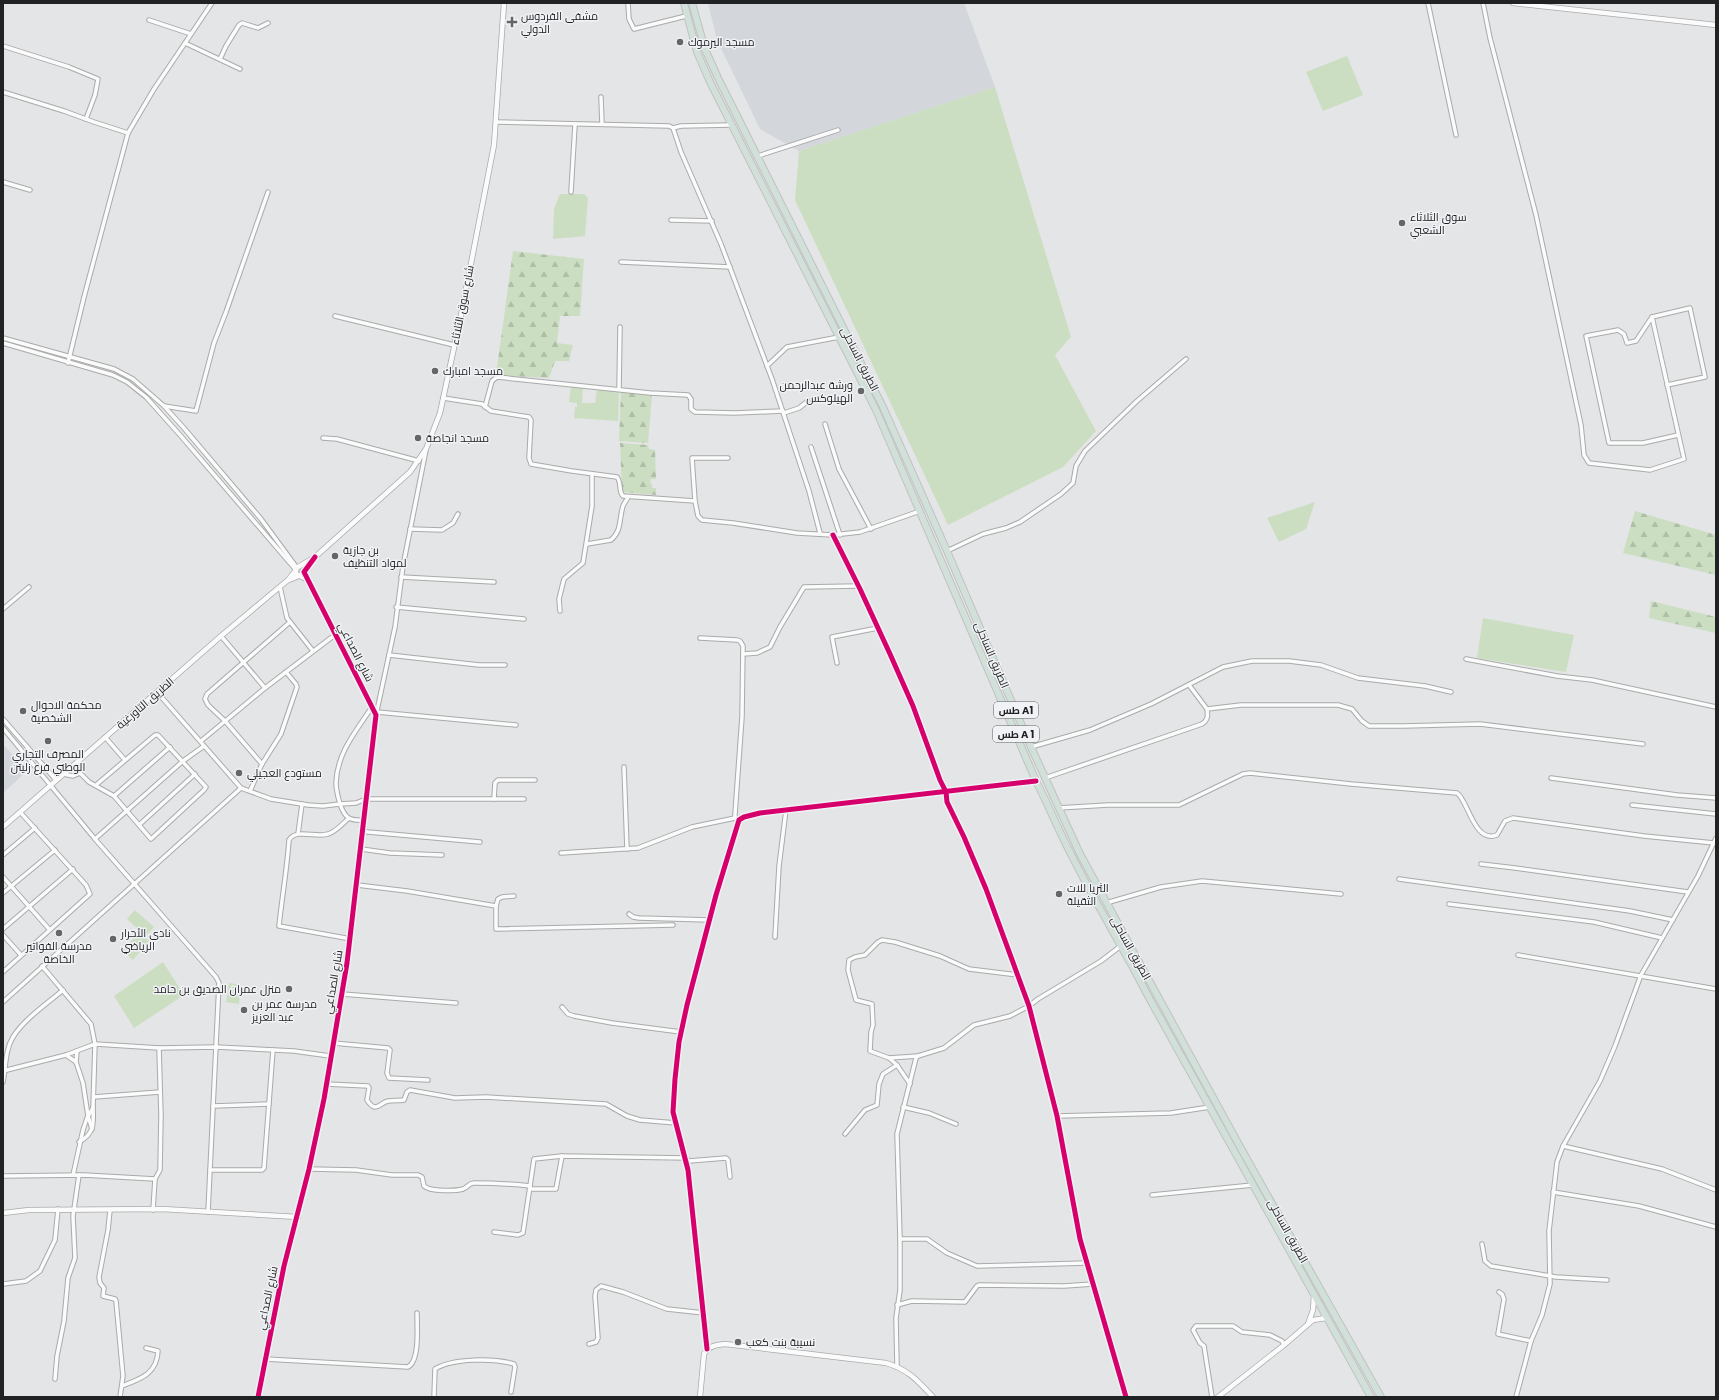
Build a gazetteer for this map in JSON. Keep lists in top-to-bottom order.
{
  "streets": {
    "highway": ["الطريق الساحلى", "طس A1", "طس A 1"],
    "street": ["شارع سوق الثلاثاء", "شارع الصداعي", "الطريق التاورغية"]
  },
  "crossings": [
    ["الطريق الساحلى", "طس A 1"]
  ],
  "places": {
    "health": ["مشفى الفردوس الدولي"],
    "other": [
      "مسجد اليرموك",
      "سوق الثلاثاء الشعبي",
      "مسجد امبارك",
      "ورشة عبدالرحمن الهيلوكس",
      "مسجد انجاصة",
      "بن جازية لمواد التنظيف",
      "محكمة الاحوال الشخصية",
      "المصرف التجاري الوطني فرع زليتن",
      "مستودع العجيلي",
      "الثريا للات الثقيلة",
      "مدرسة الفواتير الخاصة",
      "نادي الأحرار الرياضي",
      "منزل عمران الصديق بن حامد",
      "مدرسة عمر بن عبد العزيز",
      "نسيبة بنت كعب"
    ]
  }
}
